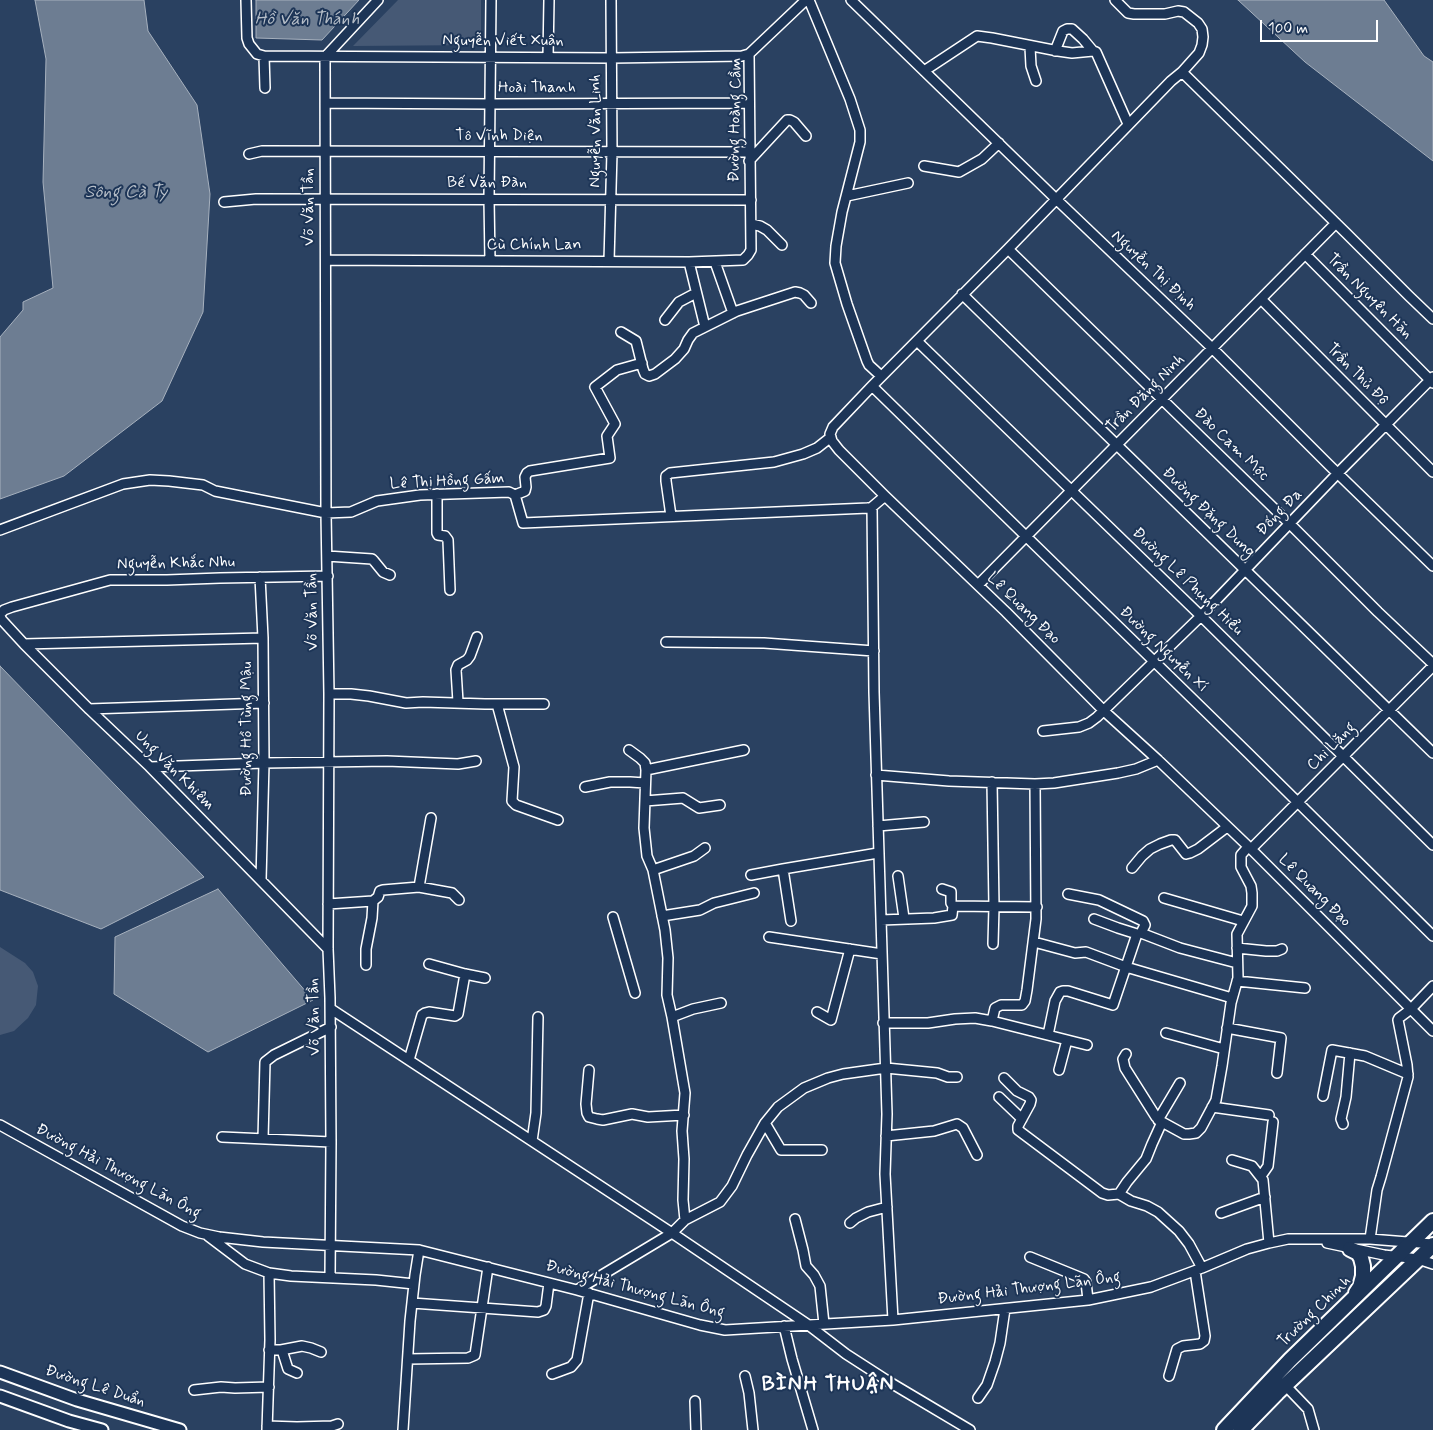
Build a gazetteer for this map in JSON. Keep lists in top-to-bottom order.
{
  "streets": {
    "highway": ["Trường Chinh"],
    "main road": ["Đường Lê Duẩn"],
    "street": [
      "Nguyễn Viết Xuân",
      "Hoài Thanh",
      "Đường Hoàng Cầm",
      "Nguyễn Văn Linh",
      "Tô Vĩnh Diện",
      "Bế Văn Đàn",
      "Võ Văn Tần",
      "Cù Chính Lan",
      "Nguyễn Thị Định",
      "Trần Nguyên Hãn",
      "Trần Thủ Độ",
      "Trần Đăng Ninh",
      "Đào Cam Mộc",
      "Lê Thị Hồng Gấm",
      "Đường Đặng Dung",
      "Đống Đa",
      "Nguyễn Khắc Nhu",
      "Đường Lê Phụng Hiểu",
      "Lê Quang Đạo",
      "Đường Nguyễn Xí",
      "Đường Hồ Tùng Mậu",
      "Chi Lăng",
      "Ung Văn Khiêm",
      "Đường Hải Thượng Lãn Ông"
    ]
  },
  "crossings": [
    ["Nguyễn Viết Xuân", "Đường Hoàng Cầm"],
    ["Nguyễn Viết Xuân", "Nguyễn Văn Linh"],
    ["Nguyễn Viết Xuân", "Võ Văn Tần"],
    ["Hoài Thanh", "Đường Hoàng Cầm"],
    ["Hoài Thanh", "Nguyễn Văn Linh"],
    ["Hoài Thanh", "Võ Văn Tần"],
    ["Đường Hoàng Cầm", "Tô Vĩnh Diện"],
    ["Đường Hoàng Cầm", "Bế Văn Đàn"],
    ["Đường Hoàng Cầm", "Cù Chính Lan"],
    ["Nguyễn Văn Linh", "Tô Vĩnh Diện"],
    ["Nguyễn Văn Linh", "Bế Văn Đàn"],
    ["Nguyễn Văn Linh", "Cù Chính Lan"],
    ["Tô Vĩnh Diện", "Võ Văn Tần"],
    ["Bế Văn Đàn", "Võ Văn Tần"],
    ["Võ Văn Tần", "Cù Chính Lan"],
    ["Võ Văn Tần", "Lê Thị Hồng Gấm"],
    ["Võ Văn Tần", "Nguyễn Khắc Nhu"],
    ["Võ Văn Tần", "Ung Văn Khiêm"],
    ["Võ Văn Tần", "Đường Hải Thượng Lãn Ông"],
    ["Nguyễn Thị Định", "Trần Đăng Ninh"],
    ["Nguyễn Thị Định", "Đống Đa"],
    ["Trần Nguyên Hãn", "Trần Đăng Ninh"],
    ["Trần Nguyên Hãn", "Đống Đa"],
    ["Trần Thủ Độ", "Trần Đăng Ninh"],
    ["Trần Thủ Độ", "Đống Đa"],
    ["Trần Đăng Ninh", "Đào Cam Mộc"],
    ["Trần Đăng Ninh", "Đường Đặng Dung"],
    ["Trần Đăng Ninh", "Đường Lê Phụng Hiểu"],
    ["Trần Đăng Ninh", "Lê Quang Đạo"],
    ["Trần Đăng Ninh", "Đường Nguyễn Xí"],
    ["Đào Cam Mộc", "Đống Đa"],
    ["Đào Cam Mộc", "Chi Lăng"],
    ["Đường Đặng Dung", "Đống Đa"],
    ["Đường Đặng Dung", "Chi Lăng"],
    ["Đống Đa", "Đường Lê Phụng Hiểu"],
    ["Đống Đa", "Lê Quang Đạo"],
    ["Đống Đa", "Đường Nguyễn Xí"],
    ["Nguyễn Khắc Nhu", "Đường Hồ Tùng Mậu"],
    ["Nguyễn Khắc Nhu", "Ung Văn Khiêm"],
    ["Đường Lê Phụng Hiểu", "Chi Lăng"],
    ["Lê Quang Đạo", "Chi Lăng"],
    ["Đường Nguyễn Xí", "Chi Lăng"],
    ["Đường Hồ Tùng Mậu", "Ung Văn Khiêm"],
    ["Đường Hải Thượng Lãn Ông", "Trường Chinh"]
  ],
  "districts": ["BÌNH THUẬN"],
  "water": ["Hồ Văn Thánh", "Sông Cà Ty"],
  "scale_bar": "100 m"
}
